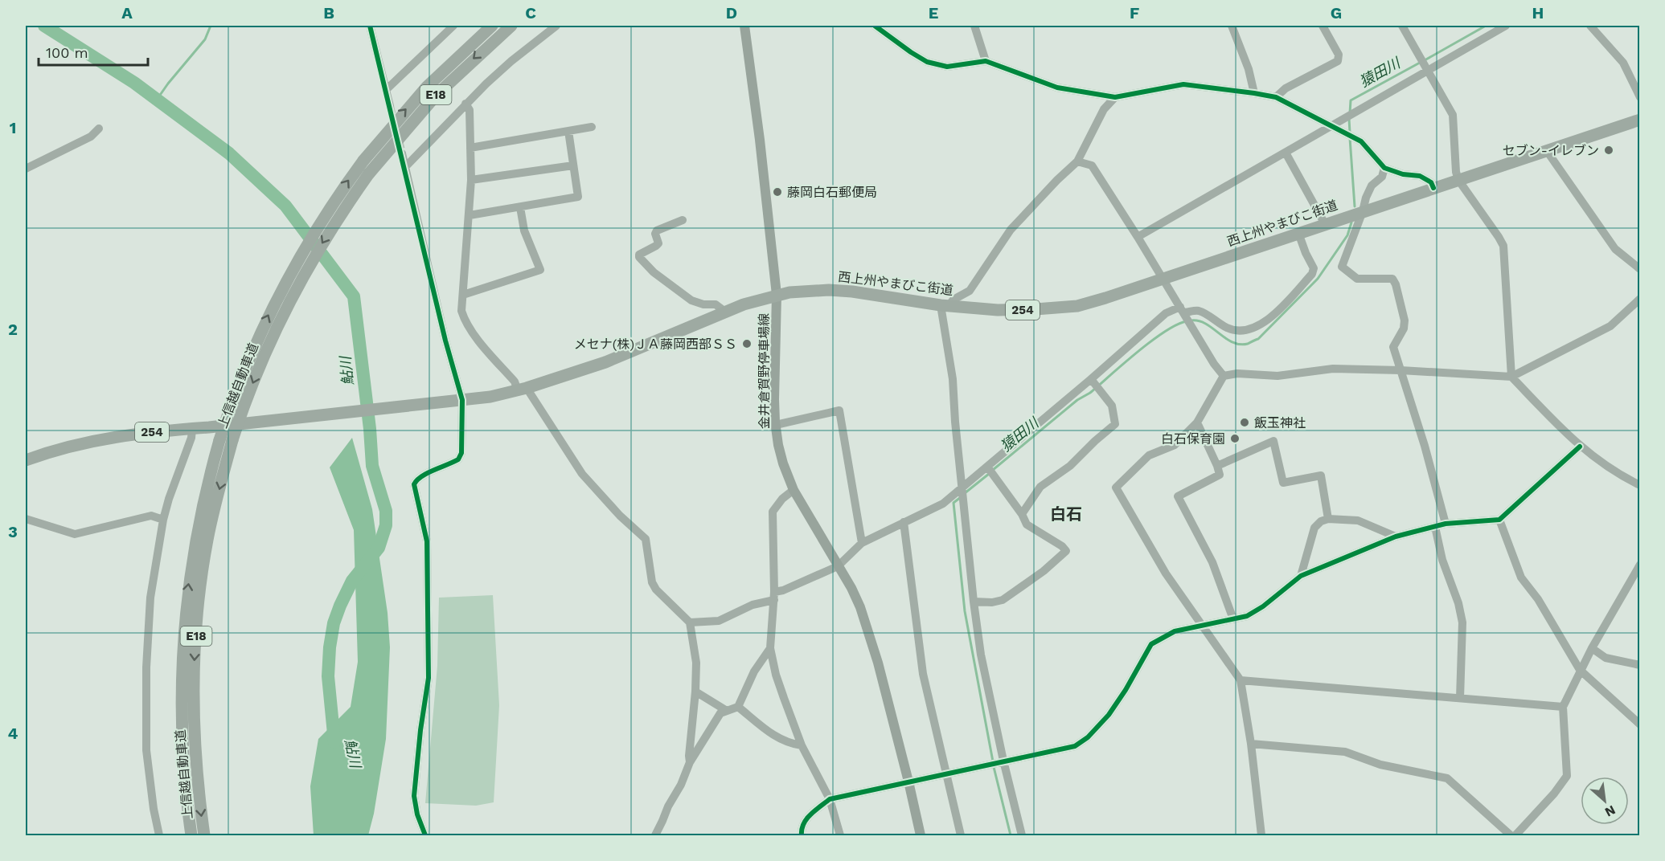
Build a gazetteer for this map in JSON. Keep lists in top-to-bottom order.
{
  "streets": {
    "highway": [
      "E18",
      "西上州やまびこ街道",
      "254",
      "上信越自動車道"
    ],
    "main road": ["金井倉賀野停車場線"]
  },
  "crossings": [
    ["西上州やまびこ街道", "金井倉賀野停車場線"]
  ],
  "districts": ["白石"],
  "water": ["猿田川", "鮎川"],
  "places": [
    "セブン-イレブン",
    "藤岡白石郵便局",
    "メセナ(株)ＪＡ藤岡西部ＳＳ",
    "飯玉神社",
    "白石保育園"
  ],
  "scale_bar": "100 m",
  "north": "bottom right",
  "grid": {
    "columns": [
      "A",
      "B",
      "C",
      "D",
      "E",
      "F",
      "G",
      "H"
    ],
    "rows": [
      "1",
      "2",
      "3",
      "4"
    ]
  }
}
